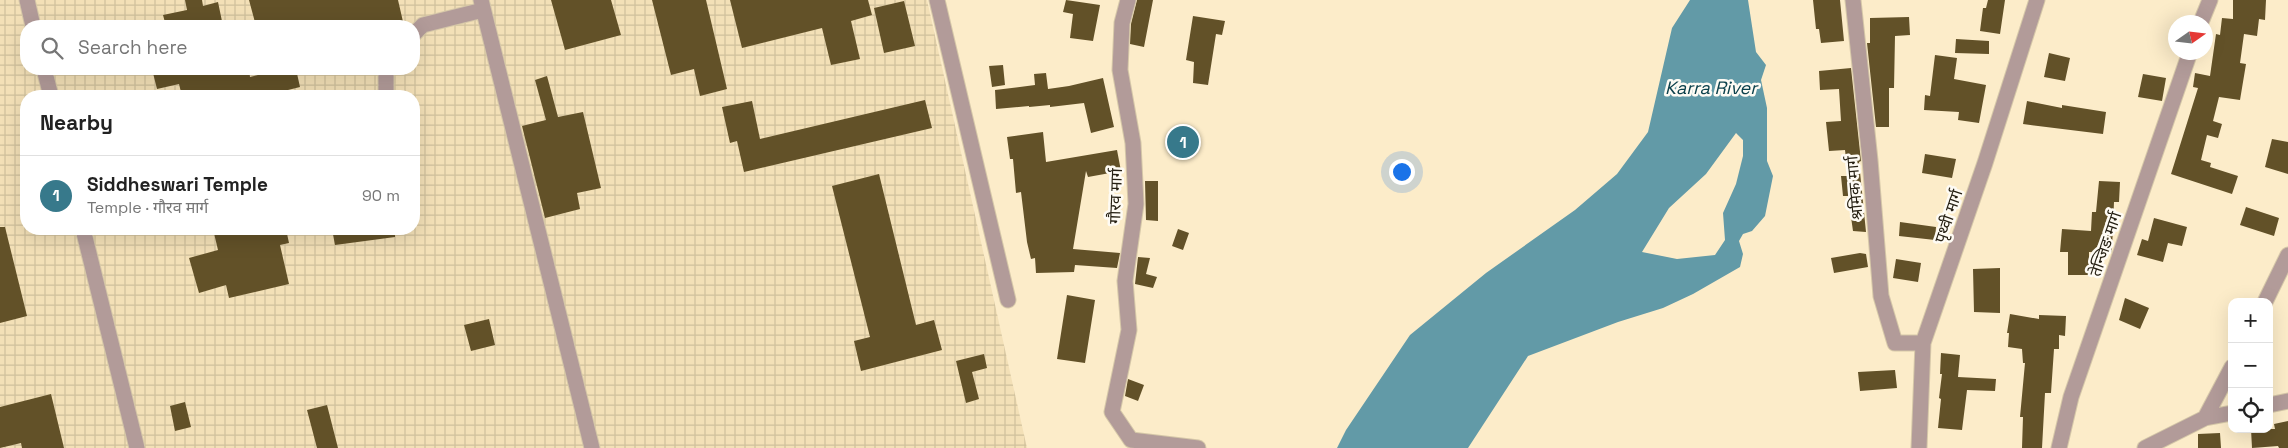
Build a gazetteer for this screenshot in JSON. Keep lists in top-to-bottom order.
{
  "streets": {
    "street": [
      "श्रमिक मार्ग",
      "गौरव मार्ग",
      "पृथ्वी मार्ग",
      "तेन्जिङ मार्ग"
    ]
  },
  "crossings": [
    ["श्रमिक मार्ग", "पृथ्वी मार्ग"]
  ],
  "water": ["Karra River"],
  "north": "right",
  "page": {
    "search": "Search here",
    "heading": "Nearby",
    "pins": "1",
    "list": [
      {
        "mark": "1",
        "name": "Siddheswari Temple",
        "note": "Temple · गौरव मार्ग",
        "value": "90 m"
      }
    ],
    "map_buttons": ["+", "−"]
  }
}
